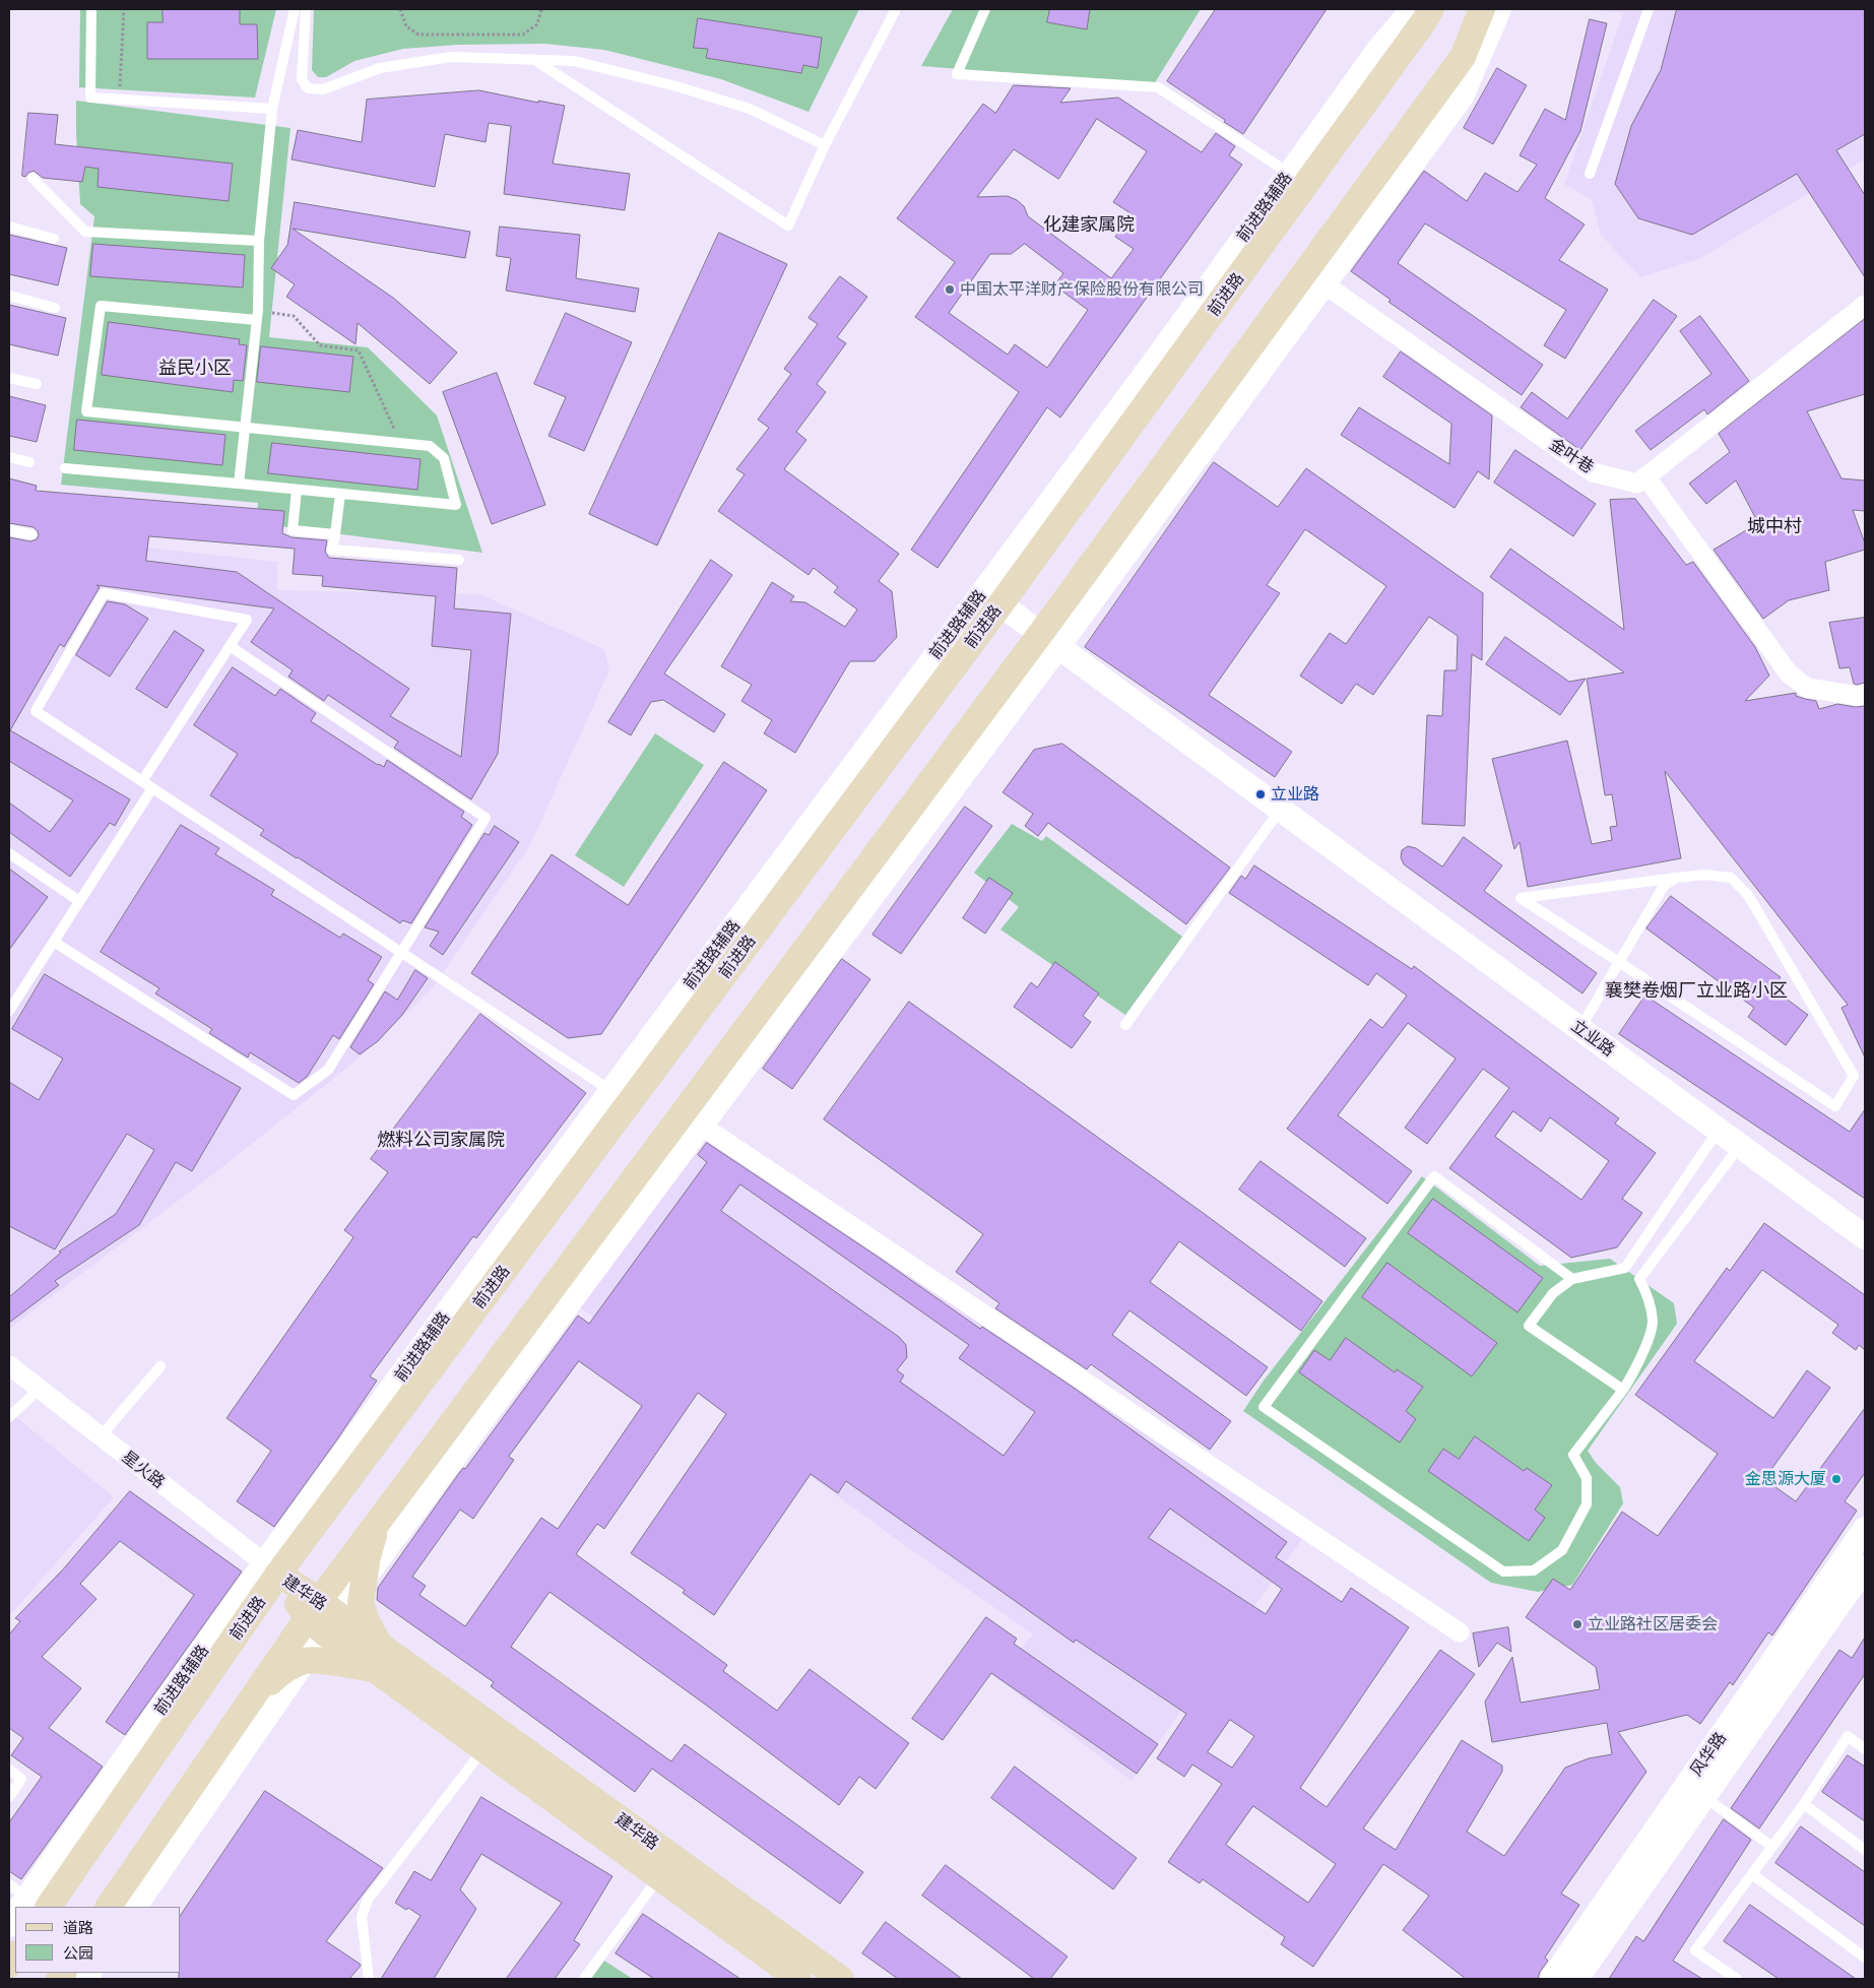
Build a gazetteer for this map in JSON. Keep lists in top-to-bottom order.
{
  "streets": {
    "main road": ["前进路", "建华路"],
    "street": [
      "前进路辅路",
      "金叶巷",
      "立业路",
      "星火路",
      "风华路"
    ]
  },
  "crossings": [
    ["前进路辅路", "前进路"],
    ["前进路", "立业路"],
    ["前进路", "星火路"],
    ["前进路", "建华路"],
    ["星火路", "建华路"]
  ],
  "districts": [
    "化建家属院",
    "益民小区",
    "城中村",
    "襄樊卷烟厂立业路小区",
    "燃料公司家属院"
  ],
  "places": [
    "中国太平洋财产保险股份有限公司",
    "立业路",
    "金思源大厦",
    "立业路社区居委会"
  ],
  "legend": ["道路", "公园"]
}
